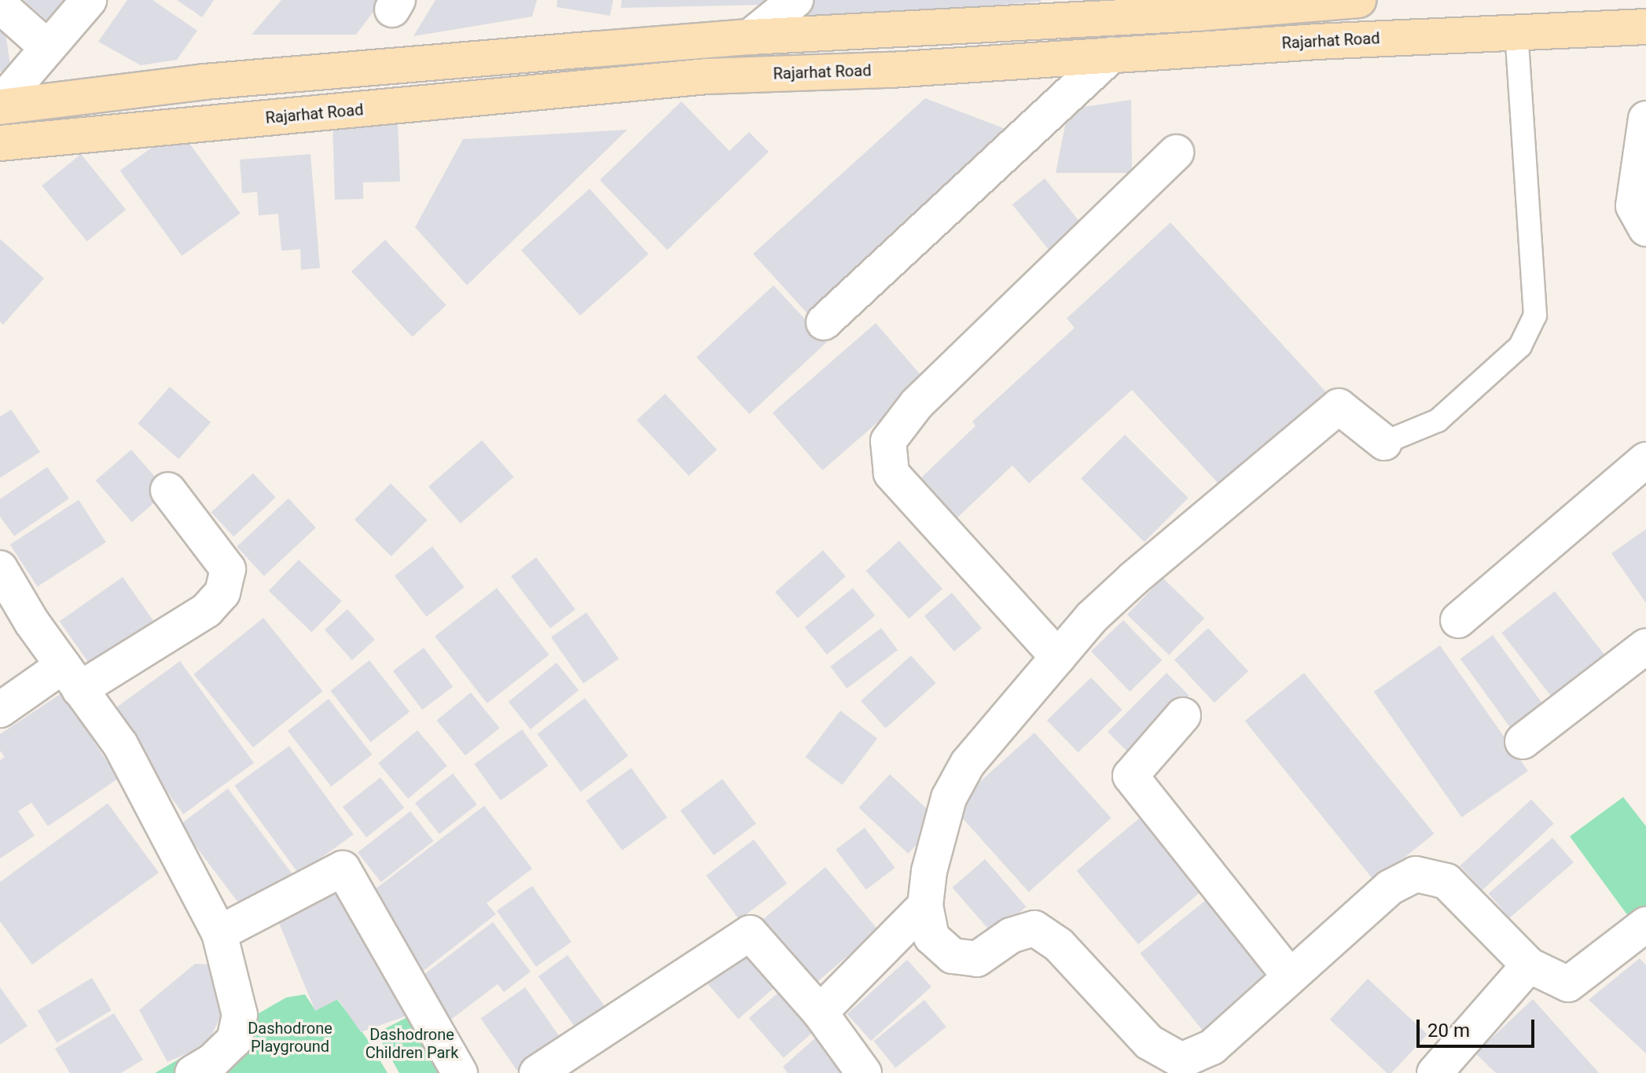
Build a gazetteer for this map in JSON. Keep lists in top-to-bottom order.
{
  "streets": {
    "main road": ["Rajarhat Road"]
  },
  "parks": ["Dashodrone Playground", "Dashodrone Children Park"],
  "scale_bar": "20 m"
}
